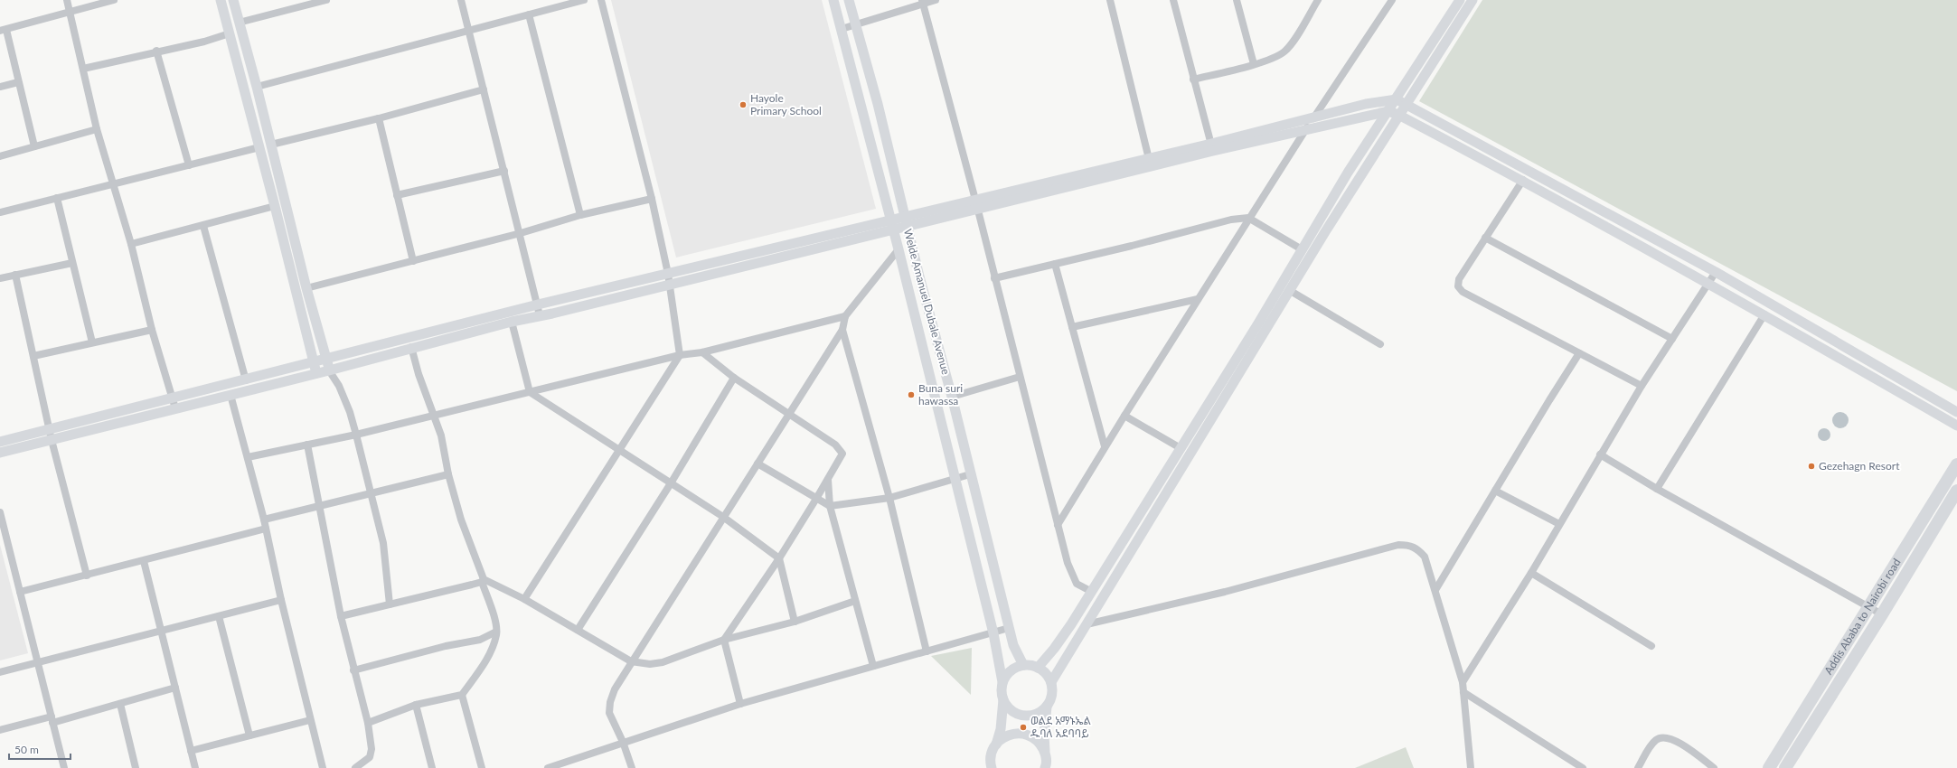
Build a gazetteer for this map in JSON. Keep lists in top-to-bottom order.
{
  "streets": {
    "highway": ["Addis Ababa to Nairobi road"],
    "street": ["Welde Amanuel Dubale Avenue"]
  },
  "places": [
    "Hayole Primary School",
    "Buna suri hawassa",
    "Gezehagn Resort",
    "ወልደ አማኑኤል ዱባለ አደባባይ"
  ],
  "scale_bar": "50 m"
}
